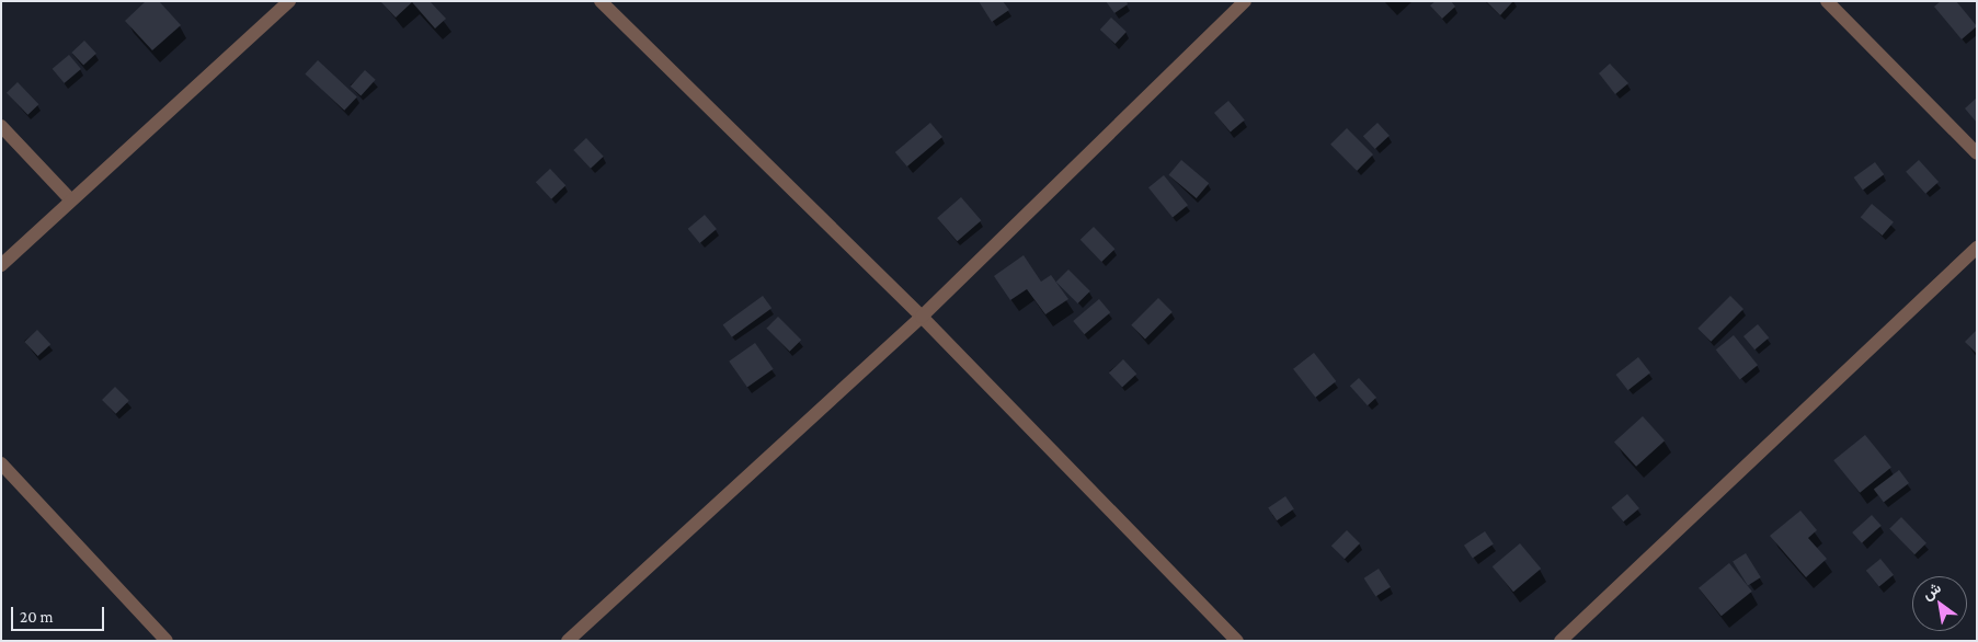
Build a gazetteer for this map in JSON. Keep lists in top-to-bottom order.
{
  "scale_bar": "20 m",
  "north": "top left"
}
